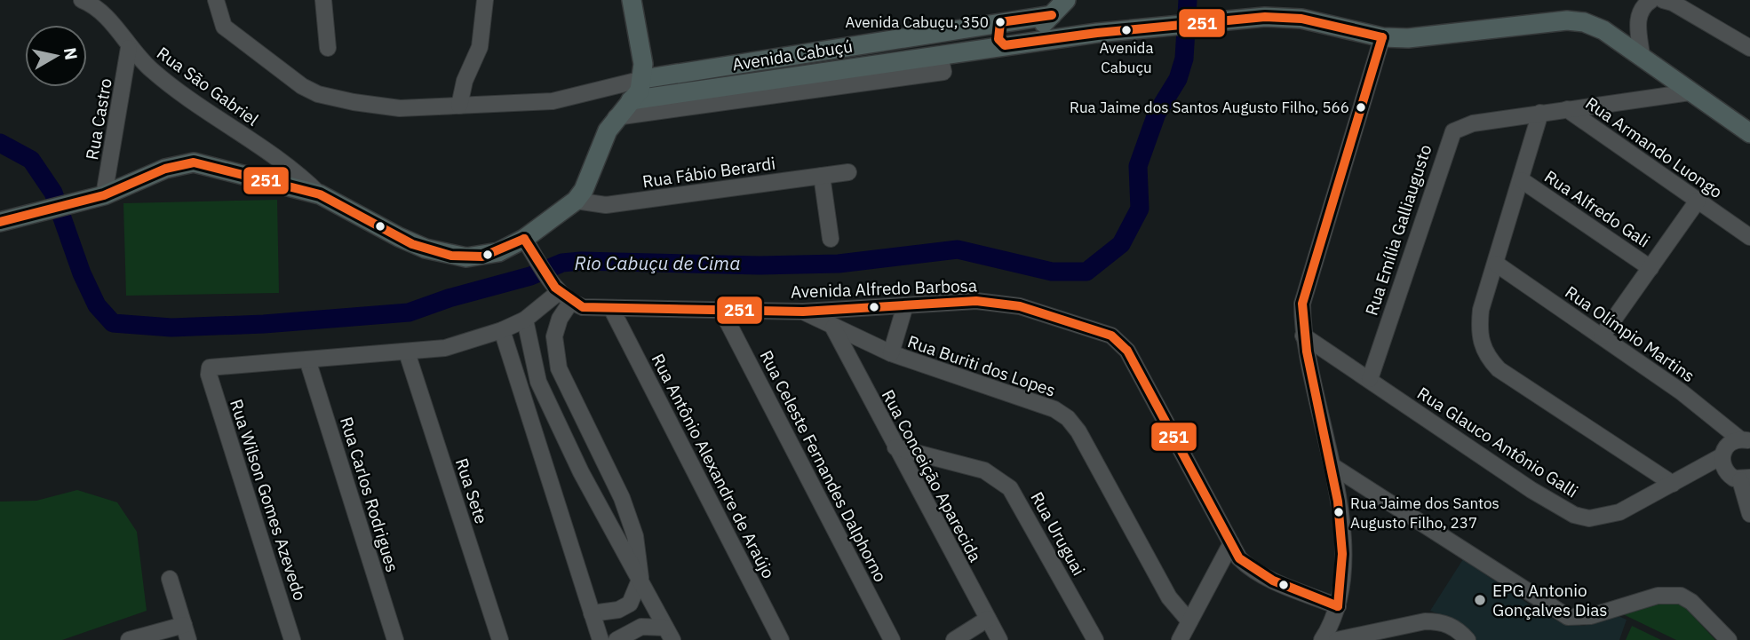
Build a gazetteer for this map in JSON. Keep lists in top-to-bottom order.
{
  "streets": {
    "main road": ["Avenida Cabuçú"],
    "street": [
      "Rua São Gabriel",
      "Rua Castro",
      "Rua Armando Luongo",
      "Rua Fábio Berardi",
      "Rua Alfredo Gali",
      "Rua Emília Galliaugusto",
      "Avenida Alfredo Barbosa",
      "Rua Olímpio Martins",
      "Rua Buriti dos Lopes",
      "Rua Glauco Antônio Galli",
      "Rua Antônio Alexandre de Araújo",
      "Rua Celeste Fernandes Dalphorno",
      "Rua Conceição Aparecida",
      "Rua Sete",
      "Rua Carlos Rodrigues",
      "Rua Wilson Gomes Azevedo",
      "Rua Uruguai"
    ]
  },
  "crossings": [
    ["Avenida Cabuçú", "Rua Emília Galliaugusto"],
    ["Rua São Gabriel", "Rua Castro"],
    ["Rua Armando Luongo", "Rua Emília Galliaugusto"],
    ["Rua Emília Galliaugusto", "Rua Glauco Antônio Galli"],
    ["Avenida Alfredo Barbosa", "Rua Buriti dos Lopes"],
    ["Avenida Alfredo Barbosa", "Rua Antônio Alexandre de Araújo"],
    ["Avenida Alfredo Barbosa", "Rua Celeste Fernandes Dalphorno"],
    ["Rua Olímpio Martins", "Rua Glauco Antônio Galli"],
    ["Rua Buriti dos Lopes", "Rua Conceição Aparecida"],
    ["Rua Conceição Aparecida", "Rua Uruguai"],
    ["Rua Carlos Rodrigues", "Rua Wilson Gomes Azevedo"]
  ],
  "water": ["Rio Cabuçu de Cima"],
  "places": [
    "Avenida Cabuçu, 350",
    "Avenida Cabuçu",
    "Rua Jaime dos Santos Augusto Filho, 566",
    "Rua Jaime dos Santos Augusto Filho, 237",
    "EPG Antonio Gonçalves Dias"
  ],
  "lines": ["transit line 251"],
  "north": "right"
}
